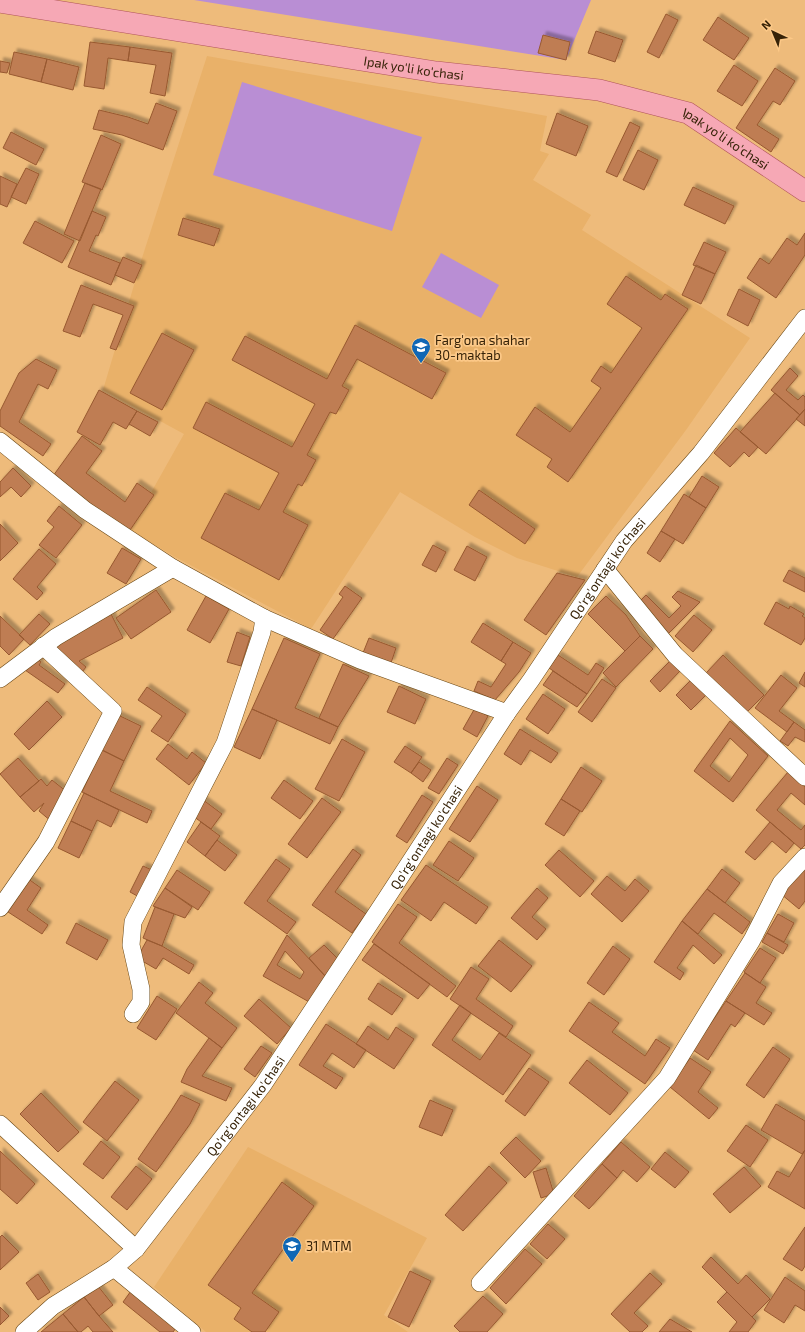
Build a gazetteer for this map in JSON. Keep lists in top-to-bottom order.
{
  "streets": {
    "main road": ["Ipak yo'li ko'chasi"],
    "street": ["Qo'rg'ontagi ko'chasi"]
  },
  "places": {
    "school or university": ["Farg'ona shahar 30-maktab", "31 MTM"]
  },
  "north": "top left"
}
